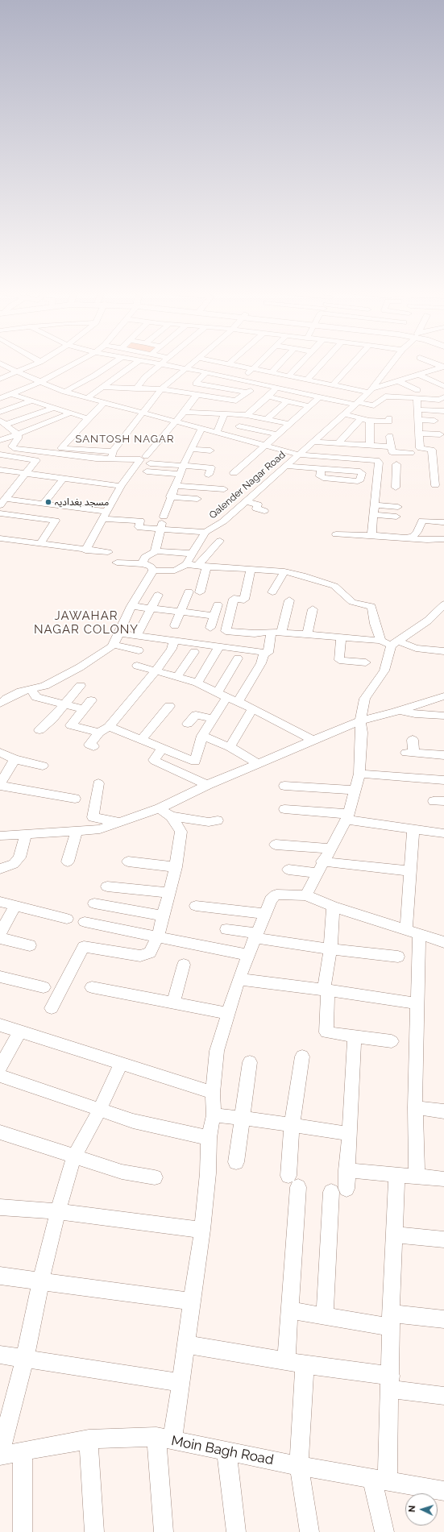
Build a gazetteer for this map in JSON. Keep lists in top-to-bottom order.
{
  "streets": {
    "street": ["Qalender Nagar Road", "Moin Bagh Road"]
  },
  "districts": ["SANTOSH NAGAR", "JAWAHAR NAGAR COLONY"],
  "places": ["مسجد بغدادیہ"],
  "north": "left"
}
